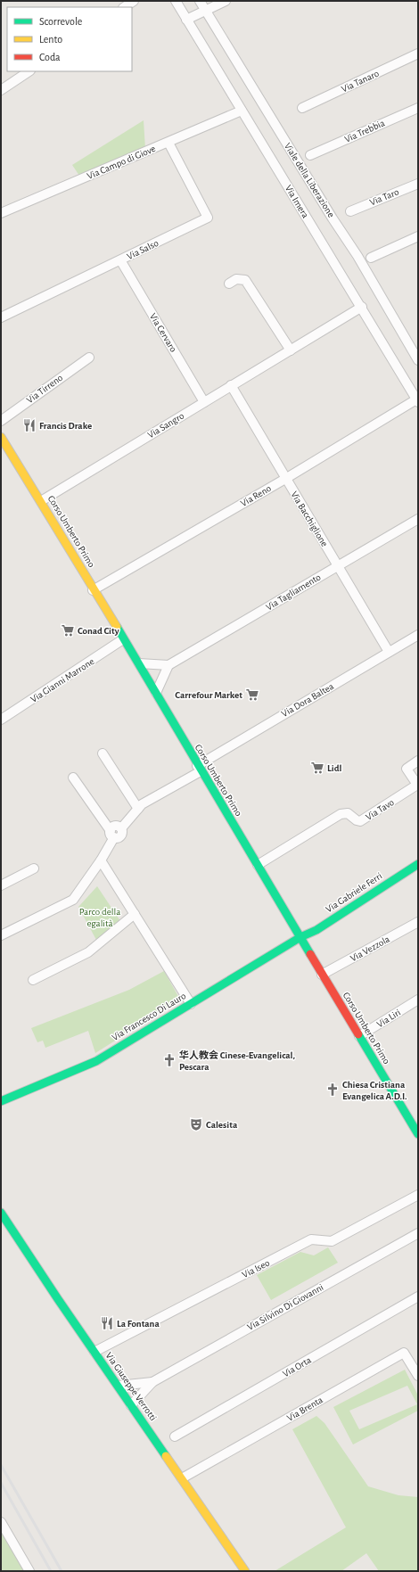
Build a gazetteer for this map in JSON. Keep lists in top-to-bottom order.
{
  "streets": {
    "street": [
      "Via Tanaro",
      "Via Trebbia",
      "Via Campo di Giove",
      "Viale della Liberazione",
      "Via Taro",
      "Via Imera",
      "Via Salso",
      "Via Cervaro",
      "Via Tirreno",
      "Via Sangro",
      "Via Reno",
      "Via Bacchiglione",
      "Corso Umberto Primo",
      "Via Tagliamento",
      "Via Gianni Marrone",
      "Via Dora Baltea",
      "Via Tavo",
      "Via Gabriele Ferri",
      "Via Vezzola",
      "Via Francesco Di Lauro",
      "Via Liri",
      "Via Iseo",
      "Via Silvino Di Giovanni",
      "Via Orta",
      "Via Giuseppe Verrotti",
      "Via Brenta"
    ]
  },
  "crossings": [
    ["Via Campo di Giove", "Via Imera"],
    ["Via Campo di Giove", "Via Salso"],
    ["Via Imera", "Via Sangro"],
    ["Via Imera", "Via Reno"],
    ["Via Cervaro", "Via Sangro"],
    ["Via Sangro", "Via Bacchiglione"],
    ["Via Sangro", "Corso Umberto Primo"],
    ["Via Reno", "Via Bacchiglione"],
    ["Via Reno", "Corso Umberto Primo"],
    ["Via Bacchiglione", "Via Tagliamento"],
    ["Via Bacchiglione", "Via Dora Baltea"],
    ["Corso Umberto Primo", "Via Gianni Marrone"],
    ["Corso Umberto Primo", "Via Dora Baltea"],
    ["Corso Umberto Primo", "Via Tavo"],
    ["Corso Umberto Primo", "Via Gabriele Ferri"],
    ["Corso Umberto Primo", "Via Vezzola"],
    ["Corso Umberto Primo", "Via Francesco Di Lauro"],
    ["Corso Umberto Primo", "Via Liri"],
    ["Via Gabriele Ferri", "Via Francesco Di Lauro"],
    ["Via Iseo", "Via Giuseppe Verrotti"],
    ["Via Silvino Di Giovanni", "Via Giuseppe Verrotti"],
    ["Via Giuseppe Verrotti", "Via Brenta"]
  ],
  "parks": ["Parco della egalità"],
  "places": {
    "restaurant": ["Francis Drake", "La Fontana"],
    "supermarket": ["Conad City", "Carrefour Market", "Lidl"],
    "church": ["华人教会 Cinese-Evangelical, Pescara", "Chiesa Cristiana Evangelica A.D.I."],
    "theatre": ["Calesita"]
  },
  "legend": ["Scorrevole", "Lento", "Coda"]
}
